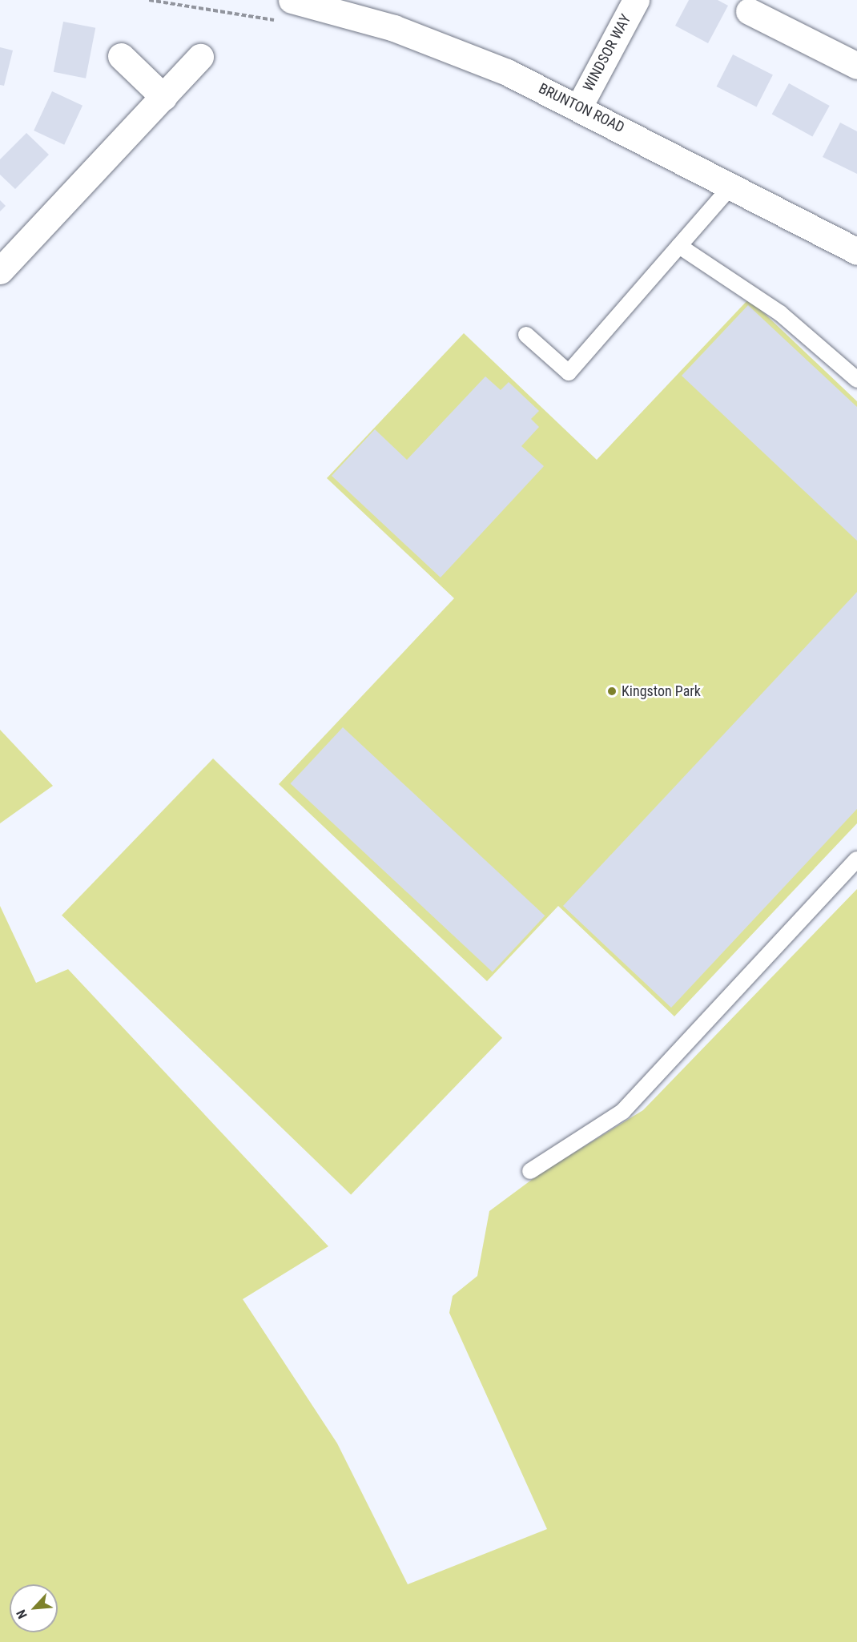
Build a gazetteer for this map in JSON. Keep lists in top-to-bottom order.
{
  "streets": {
    "street": ["WINDSOR WAY", "BRUNTON ROAD"]
  },
  "crossings": [
    ["WINDSOR WAY", "BRUNTON ROAD"]
  ],
  "places": ["Kingston Park"],
  "north": "bottom left"
}
